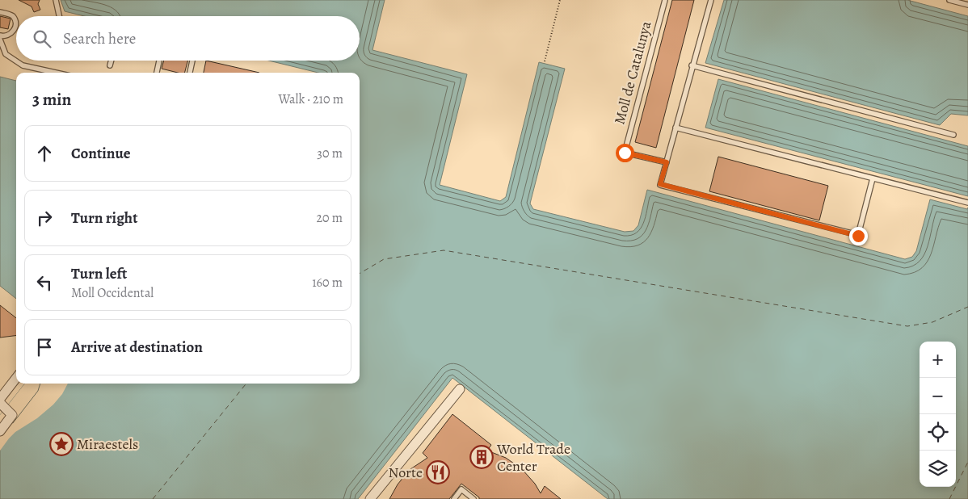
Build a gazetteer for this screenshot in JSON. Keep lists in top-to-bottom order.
{
  "streets": {
    "lane": ["Moll de Catalunya"]
  },
  "places": {
    "place": ["Miraestels"],
    "building": ["World Trade Center"],
    "restaurant": ["Norte"]
  },
  "page": {
    "search": "Search here",
    "heading": ["3 min", "Walk · 210 m"],
    "list": [
      ["Continue", "30 m"],
      ["Turn right", "20 m"],
      ["Turn left", "Moll Occidental", "160 m"],
      "Arrive at destination"
    ],
    "map_buttons": ["+", "−"]
  }
}
